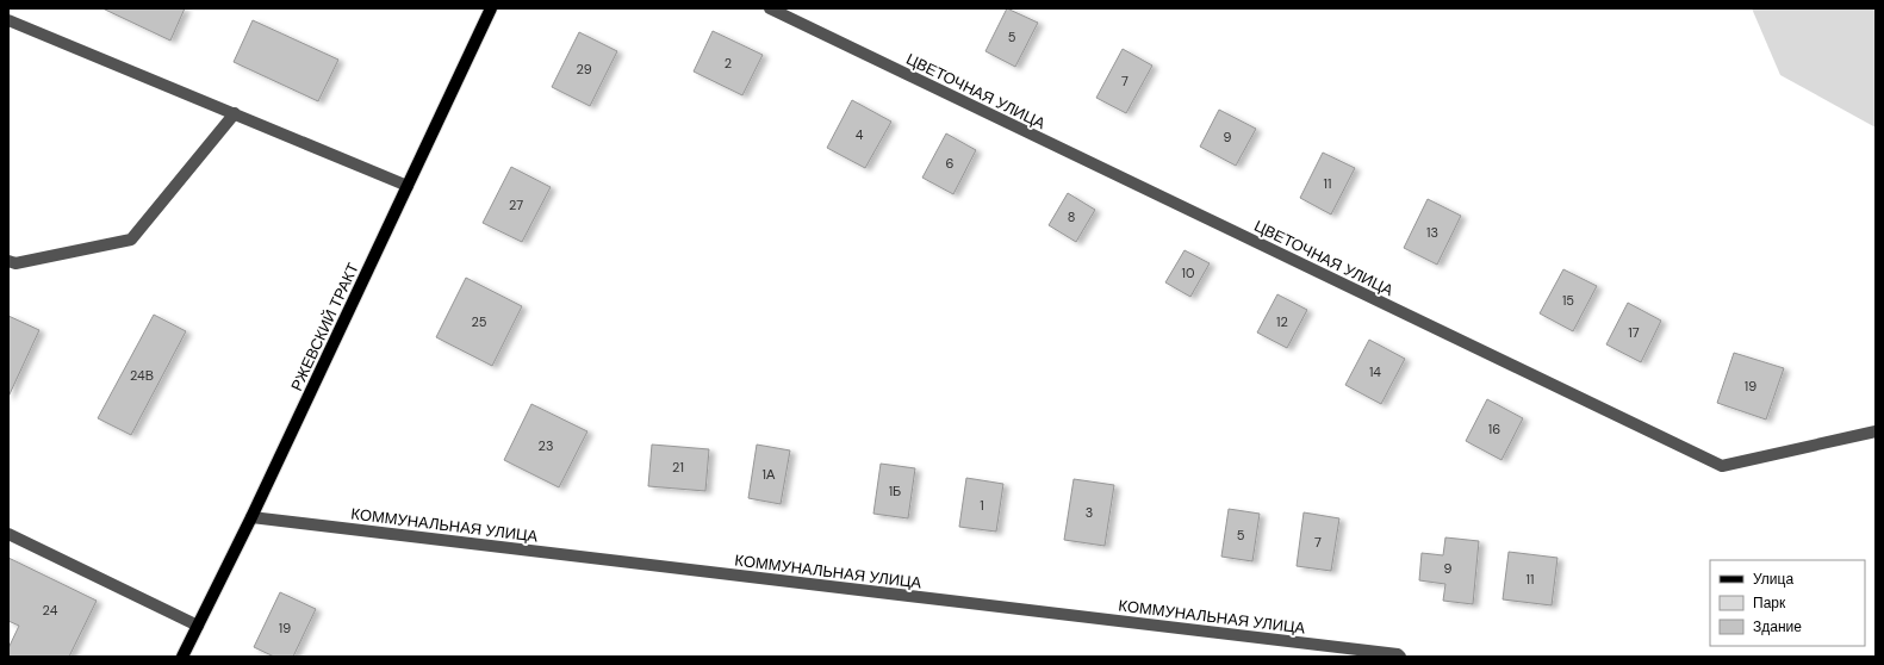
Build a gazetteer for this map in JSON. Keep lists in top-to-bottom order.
{
  "streets": {
    "main road": ["РЖЕВСКИЙ ТРАКТ"],
    "street": ["ЦВЕТОЧНАЯ УЛИЦА", "КОММУНАЛЬНАЯ УЛИЦА"]
  },
  "crossings": [
    ["РЖЕВСКИЙ ТРАКТ", "КОММУНАЛЬНАЯ УЛИЦА"]
  ],
  "house_numbers": [
    "5",
    "2",
    "29",
    "7",
    "4",
    "9",
    "6",
    "11",
    "27",
    "8",
    "13",
    "10",
    "15",
    "25",
    "12",
    "17",
    "14",
    "24В",
    "19",
    "16",
    "23",
    "21",
    "1А",
    "1Б",
    "1",
    "3",
    "5",
    "7",
    "9",
    "11",
    "24",
    "19"
  ],
  "legend": ["Улица", "Парк", "Здание"]
}
